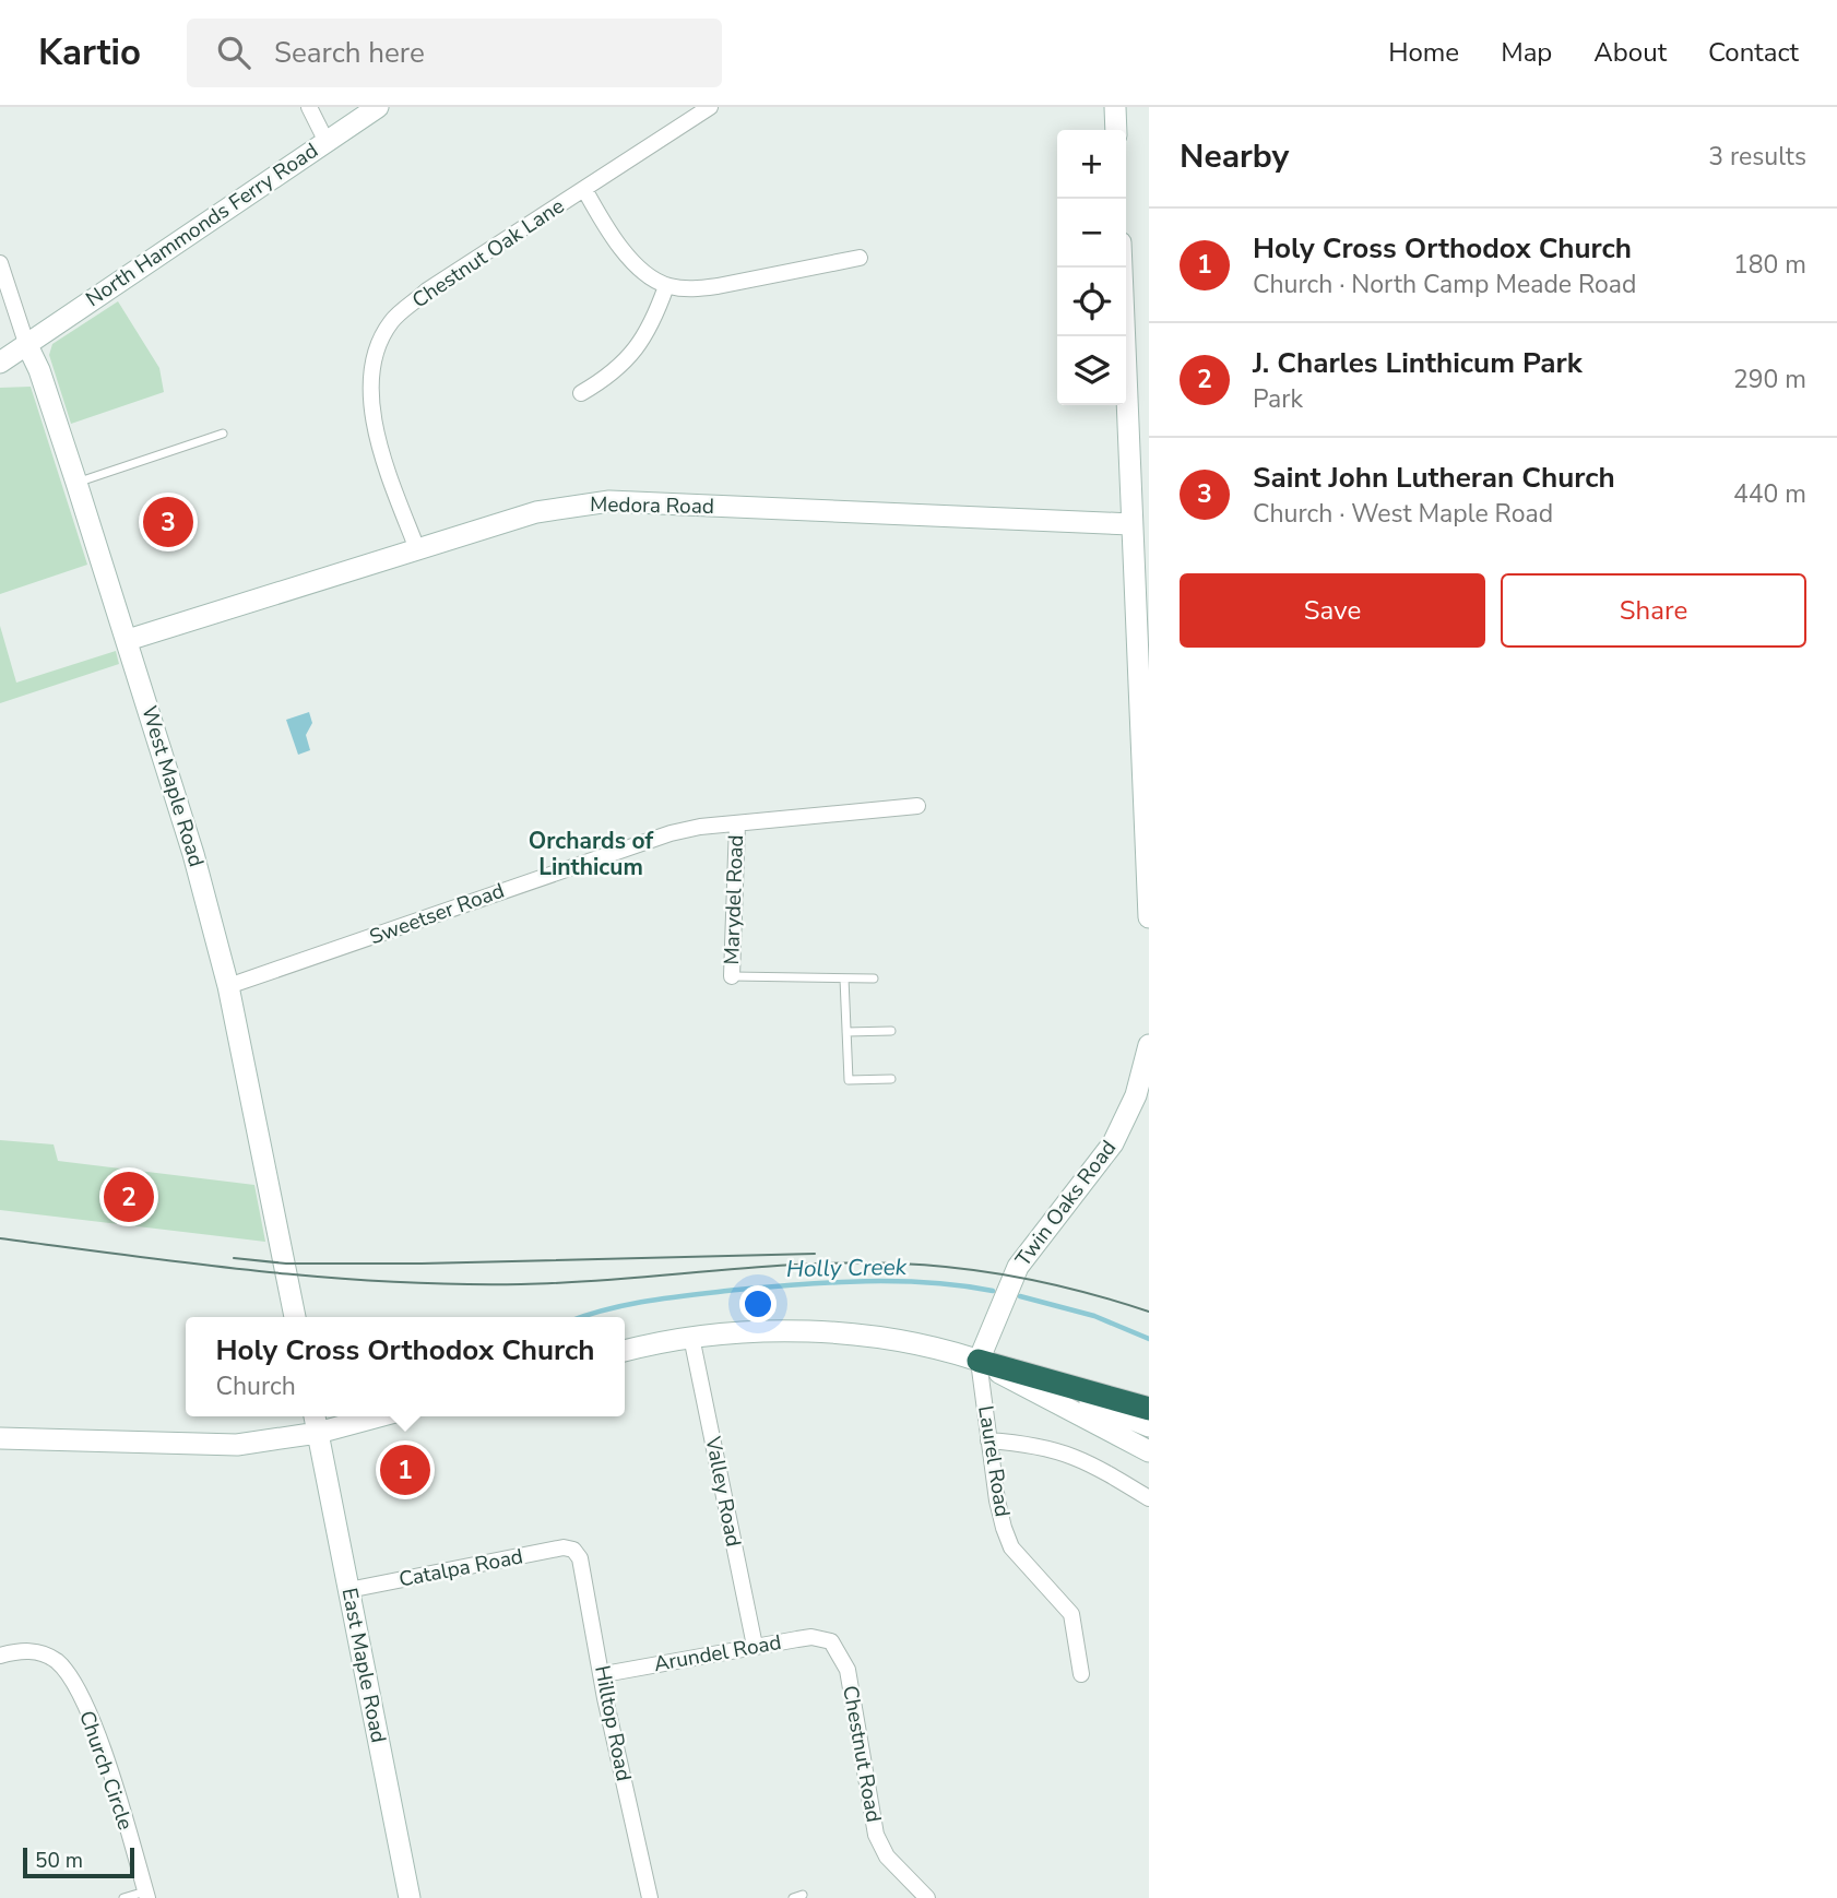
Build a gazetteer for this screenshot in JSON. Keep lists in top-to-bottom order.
{
  "streets": {
    "street": [
      "North Hammonds Ferry Road",
      "Chestnut Oak Lane",
      "Medora Road",
      "West Maple Road",
      "Marydel Road",
      "Sweetser Road",
      "Twin Oaks Road",
      "Laurel Road",
      "Valley Road",
      "Catalpa Road",
      "Arundel Road",
      "East Maple Road",
      "Hilltop Road",
      "Chestnut Road",
      "Church Circle"
    ]
  },
  "crossings": [
    ["North Hammonds Ferry Road", "West Maple Road"],
    ["Chestnut Oak Lane", "Medora Road"],
    ["Medora Road", "West Maple Road"],
    ["West Maple Road", "Sweetser Road"],
    ["Marydel Road", "Sweetser Road"],
    ["Twin Oaks Road", "Laurel Road"],
    ["Valley Road", "Arundel Road"],
    ["Catalpa Road", "East Maple Road"],
    ["Catalpa Road", "Hilltop Road"],
    ["Arundel Road", "Hilltop Road"],
    ["Arundel Road", "Chestnut Road"]
  ],
  "districts": ["Orchards of Linthicum"],
  "water": ["Holly Creek"],
  "scale_bar": "50 m",
  "page": {
    "header": "Kartio",
    "search": "Search here",
    "nav": [
      "Home",
      "Map",
      "About",
      "Contact"
    ],
    "heading": ["Nearby", "3 results"],
    "map_buttons": ["+", "−"],
    "list": [
      {
        "mark": "1",
        "name": "Holy Cross Orthodox Church",
        "note": "Church · North Camp Meade Road",
        "value": "180 m"
      },
      {
        "mark": "2",
        "name": "J. Charles Linthicum Park",
        "note": "Park",
        "value": "290 m"
      },
      {
        "mark": "3",
        "name": "Saint John Lutheran Church",
        "note": "Church · West Maple Road",
        "value": "440 m"
      }
    ],
    "pins": ["3", "2", "1"],
    "buttons": ["Save", "Share"],
    "popup": ["Holy Cross Orthodox Church", "Church"],
    "scale": "50 m"
  }
}
